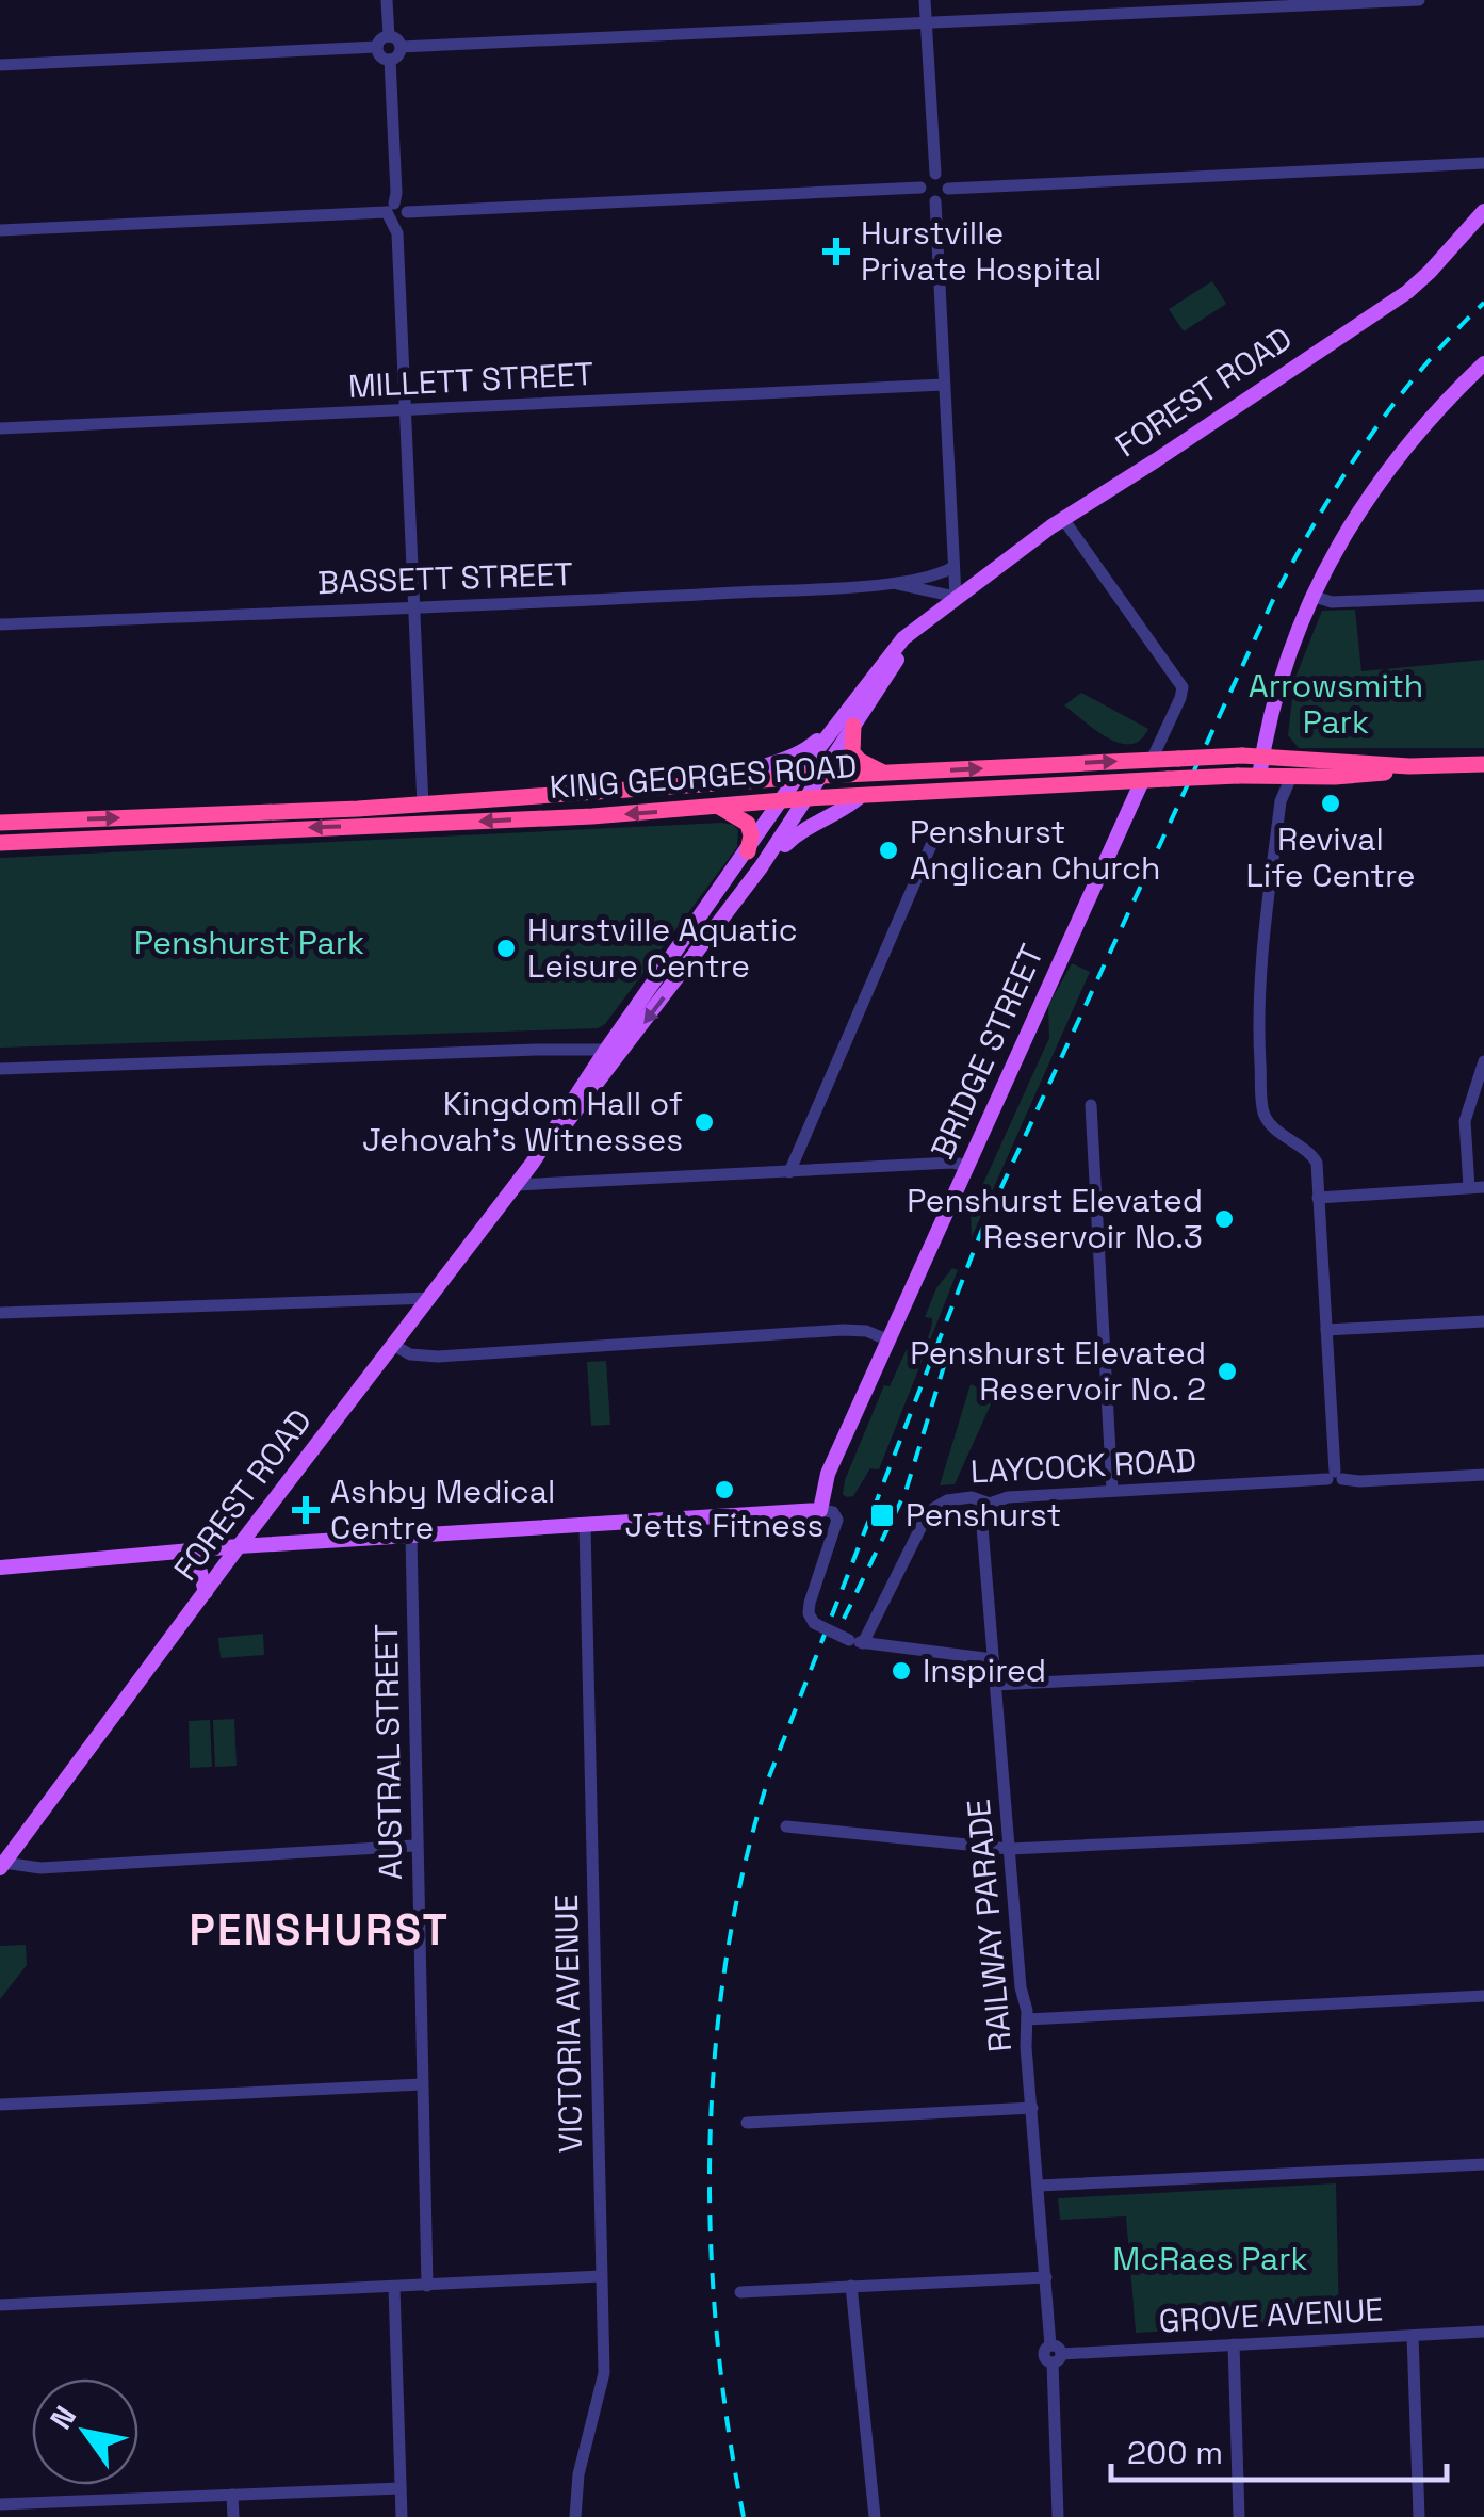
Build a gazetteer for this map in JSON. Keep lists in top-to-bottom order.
{
  "streets": {
    "highway": ["KING GEORGES ROAD", "BRIDGE STREET"],
    "main road": ["FOREST ROAD"],
    "street": [
      "MILLETT STREET",
      "BASSETT STREET",
      "LAYCOCK ROAD",
      "AUSTRAL STREET",
      "RAILWAY PARADE",
      "VICTORIA AVENUE",
      "GROVE AVENUE"
    ]
  },
  "crossings": [
    ["FOREST ROAD", "BASSETT STREET"],
    ["FOREST ROAD", "KING GEORGES ROAD"],
    ["FOREST ROAD", "BRIDGE STREET"],
    ["KING GEORGES ROAD", "BRIDGE STREET"],
    ["BRIDGE STREET", "LAYCOCK ROAD"],
    ["LAYCOCK ROAD", "RAILWAY PARADE"],
    ["RAILWAY PARADE", "GROVE AVENUE"]
  ],
  "districts": ["PENSHURST"],
  "parks": ["Arrowsmith Park", "Penshurst Park", "McRaes Park"],
  "places": {
    "health": ["Hurstville Private Hospital", "Ashby Medical Centre"],
    "other": [
      "Revival Life Centre",
      "Penshurst Anglican Church",
      "Hurstville Aquatic Leisure Centre",
      "Kingdom Hall of Jehovah's Witnesses",
      "Penshurst Elevated Reservoir No.3",
      "Penshurst Elevated Reservoir No. 2",
      "Jetts Fitness",
      "Inspired"
    ],
    "transit": ["Penshurst"]
  },
  "scale_bar": "200 m",
  "north": "top left"
}
